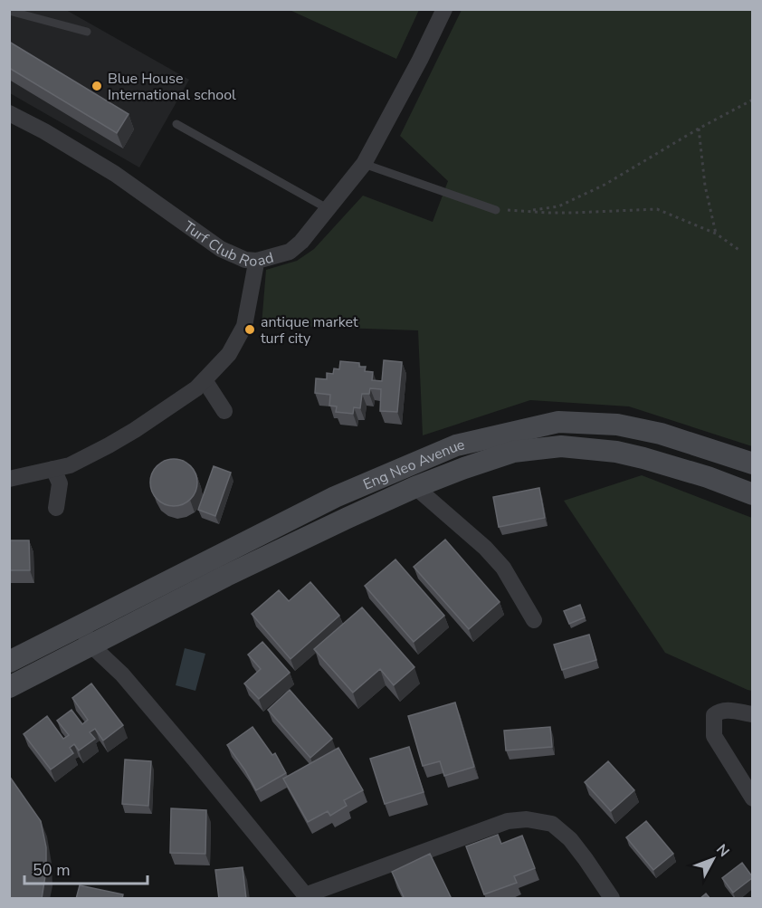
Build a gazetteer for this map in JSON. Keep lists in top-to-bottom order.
{
  "streets": {
    "main road": ["Eng Neo Avenue"],
    "street": ["Turf Club Road"]
  },
  "places": ["Blue House International school", "antique market turf city"],
  "scale_bar": "50 m",
  "north": "top right"
}
